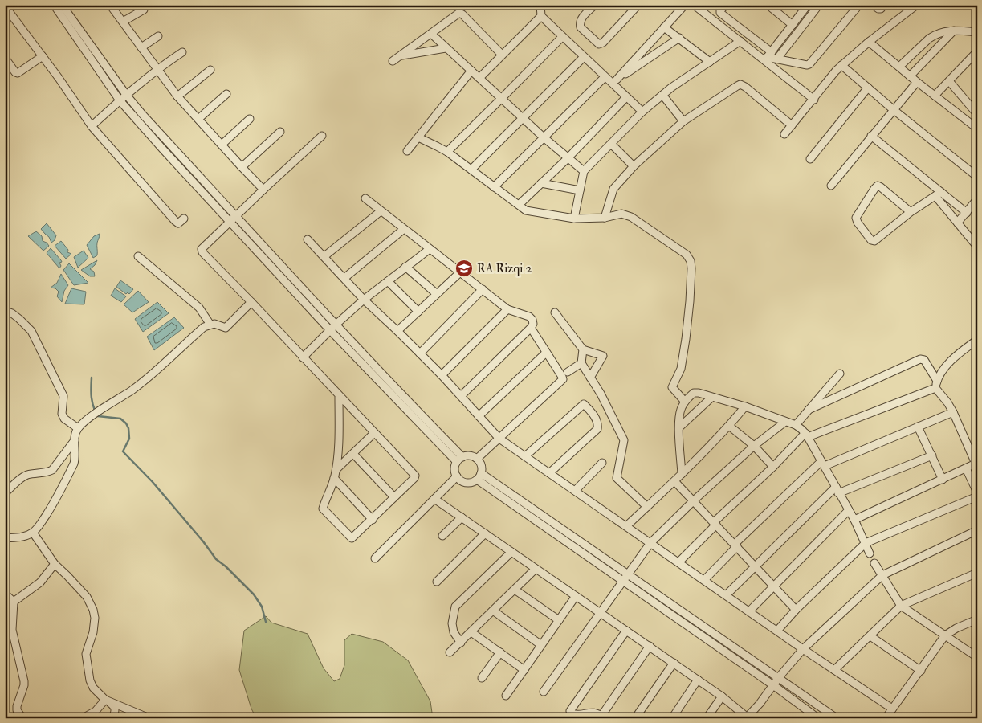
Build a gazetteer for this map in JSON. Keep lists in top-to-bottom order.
{
  "places": {
    "school or university": ["RA Rizqi 2"]
  }
}
